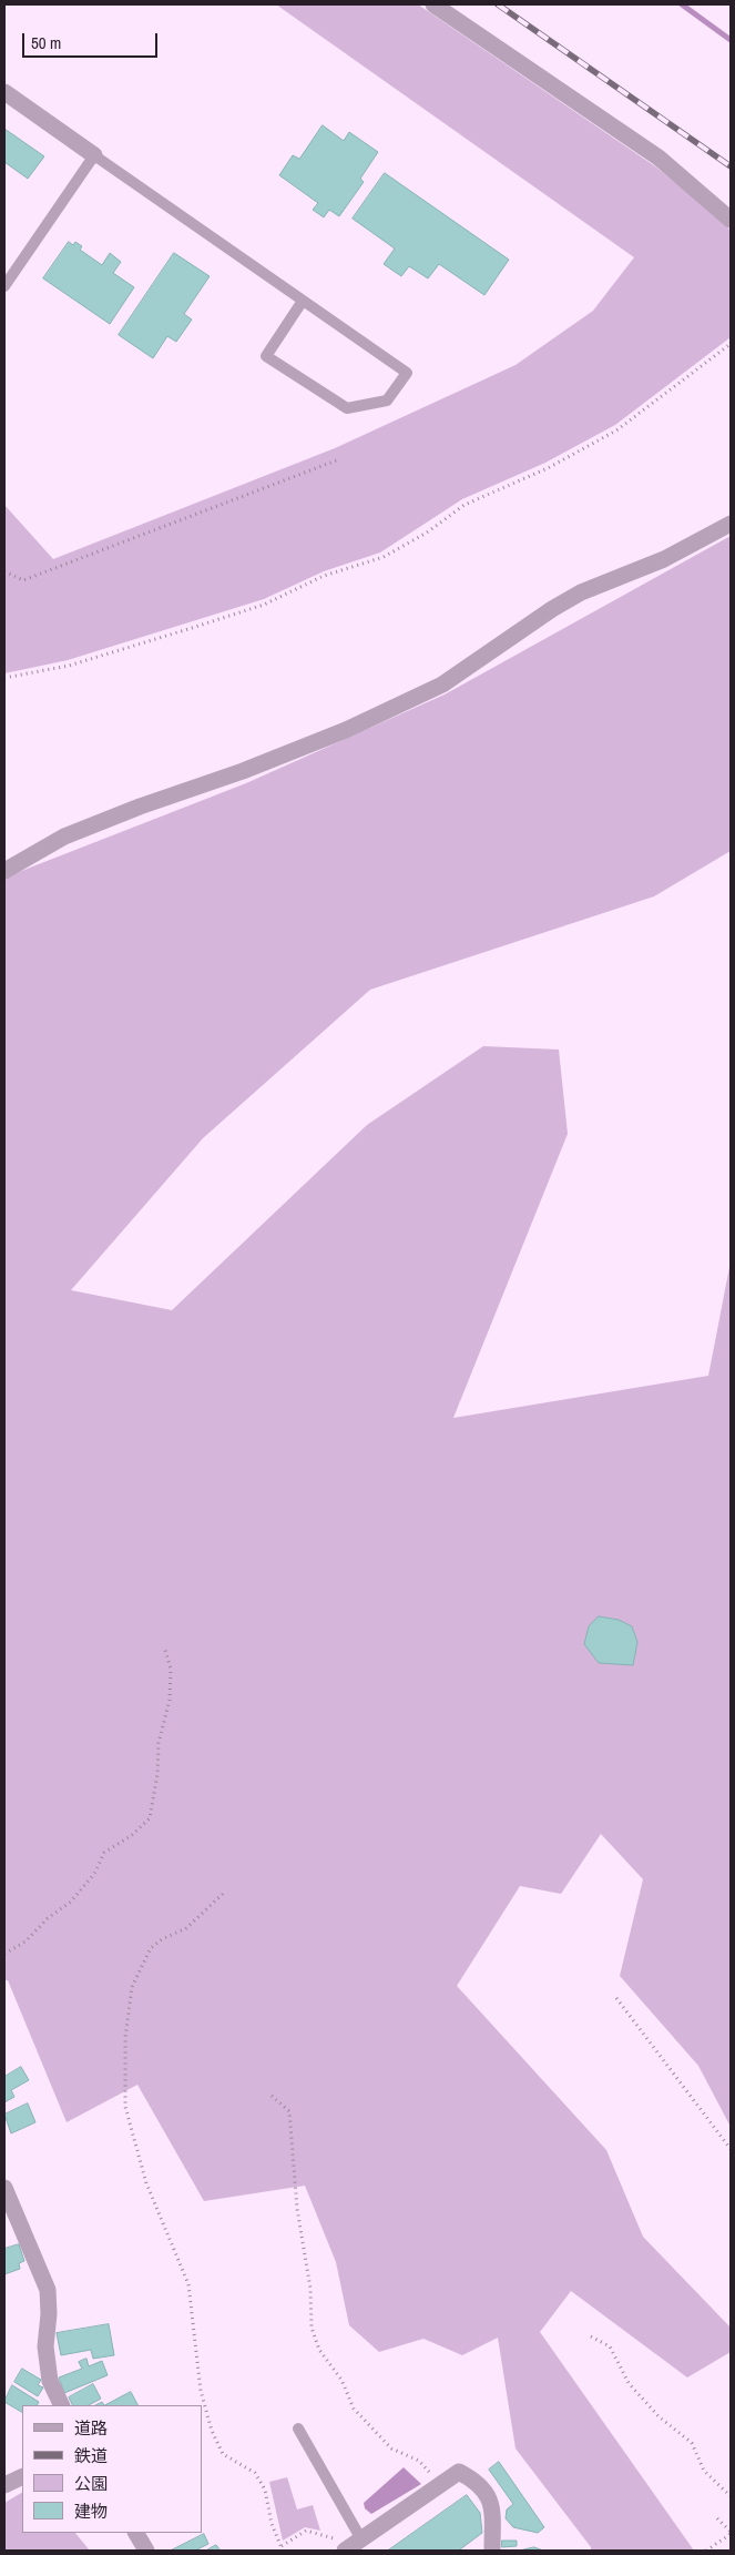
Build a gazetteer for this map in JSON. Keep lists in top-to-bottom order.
{
  "legend": [
    "道路",
    "鉄道",
    "公園",
    "建物"
  ],
  "scale_bar": "50 m"
}
